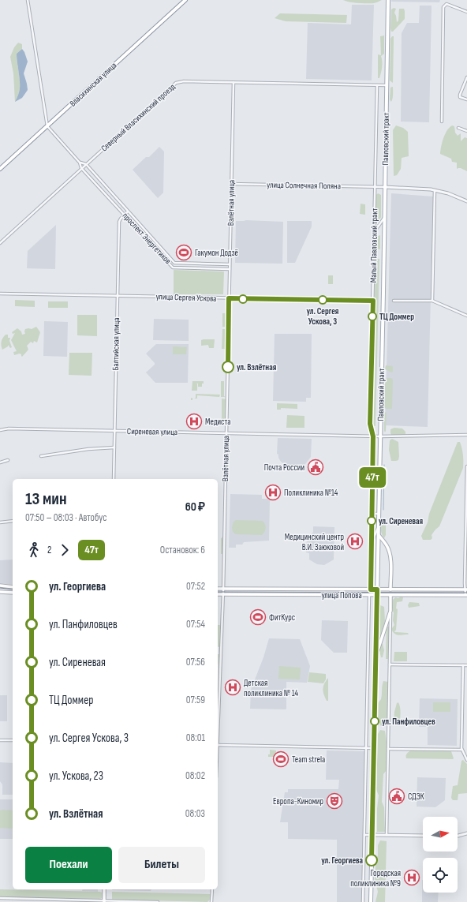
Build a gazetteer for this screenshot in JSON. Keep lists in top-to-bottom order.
{
  "streets": {
    "main road": ["Власихинская улица", "Павловский тракт", "улица Попова"],
    "street": [
      "Северный Власихинский проезд",
      "улица Солнечная Поляна",
      "Взлётная улица",
      "проспект Энергетиков",
      "Малый Павловский тракт",
      "улица Сергея Ускова",
      "Балтийская улица",
      "Сиреневая улица"
    ]
  },
  "crossings": [
    ["Северный Власихинский проезд", "Павловский тракт"],
    ["Северный Власихинский проезд", "Взлётная улица"],
    ["Северный Власихинский проезд", "проспект Энергетиков"],
    ["Павловский тракт", "улица Солнечная Поляна"],
    ["Павловский тракт", "Сиреневая улица"],
    ["Павловский тракт", "улица Попова"],
    ["улица Солнечная Поляна", "Взлётная улица"],
    ["улица Солнечная Поляна", "Малый Павловский тракт"],
    ["Взлётная улица", "проспект Энергетиков"],
    ["Взлётная улица", "улица Сергея Ускова"],
    ["Взлётная улица", "Сиреневая улица"],
    ["Взлётная улица", "улица Попова"],
    ["проспект Энергетиков", "Балтийская улица"],
    ["Малый Павловский тракт", "улица Сергея Ускова"],
    ["Малый Павловский тракт", "Сиреневая улица"],
    ["Малый Павловский тракт", "улица Попова"],
    ["улица Сергея Ускова", "Балтийская улица"],
    ["Балтийская улица", "Сиреневая улица"]
  ],
  "places": {
    "sports": ["Гакумон Додзё", "ФитКурс", "Team strela"],
    "other": [
      "ул. Сергея Ускова, 3",
      "ТЦ Доммер",
      "ул. Взлётная",
      "ул. Сиреневая",
      "ул. Панфиловцев",
      "ул. Георгиева"
    ],
    "hospital": [
      "Медиста",
      "Поликлиника №14",
      "Медицинский центр В.И. Заюковой",
      "Детская поликлиника № 14",
      "Городская поликлиника №9"
    ],
    "public building": ["Почта России", "СДЭК"],
    "theatre": ["Европа-Киномир"]
  },
  "lines": ["bus line 47т"],
  "north": "right",
  "page": {
    "on_map": "47т",
    "heading": ["13 мин", "07:50 – 08:03 · Автобус", "60 ₽"],
    "legs": ["2", "47т", "Остановок: 6"],
    "list": [
      {
        "name": "ул. Георгиева",
        "value": "07:52"
      },
      {
        "name": "ул. Панфиловцев",
        "value": "07:54"
      },
      {
        "name": "ул. Сиреневая",
        "value": "07:56"
      },
      {
        "name": "ТЦ Доммер",
        "value": "07:59"
      },
      {
        "name": "ул. Сергея Ускова, 3",
        "value": "08:01"
      },
      {
        "name": "ул. Ускова, 23",
        "value": "08:02"
      },
      {
        "name": "ул. Взлётная",
        "value": "08:03"
      }
    ],
    "buttons": ["Поехали", "Билеты"]
  }
}
